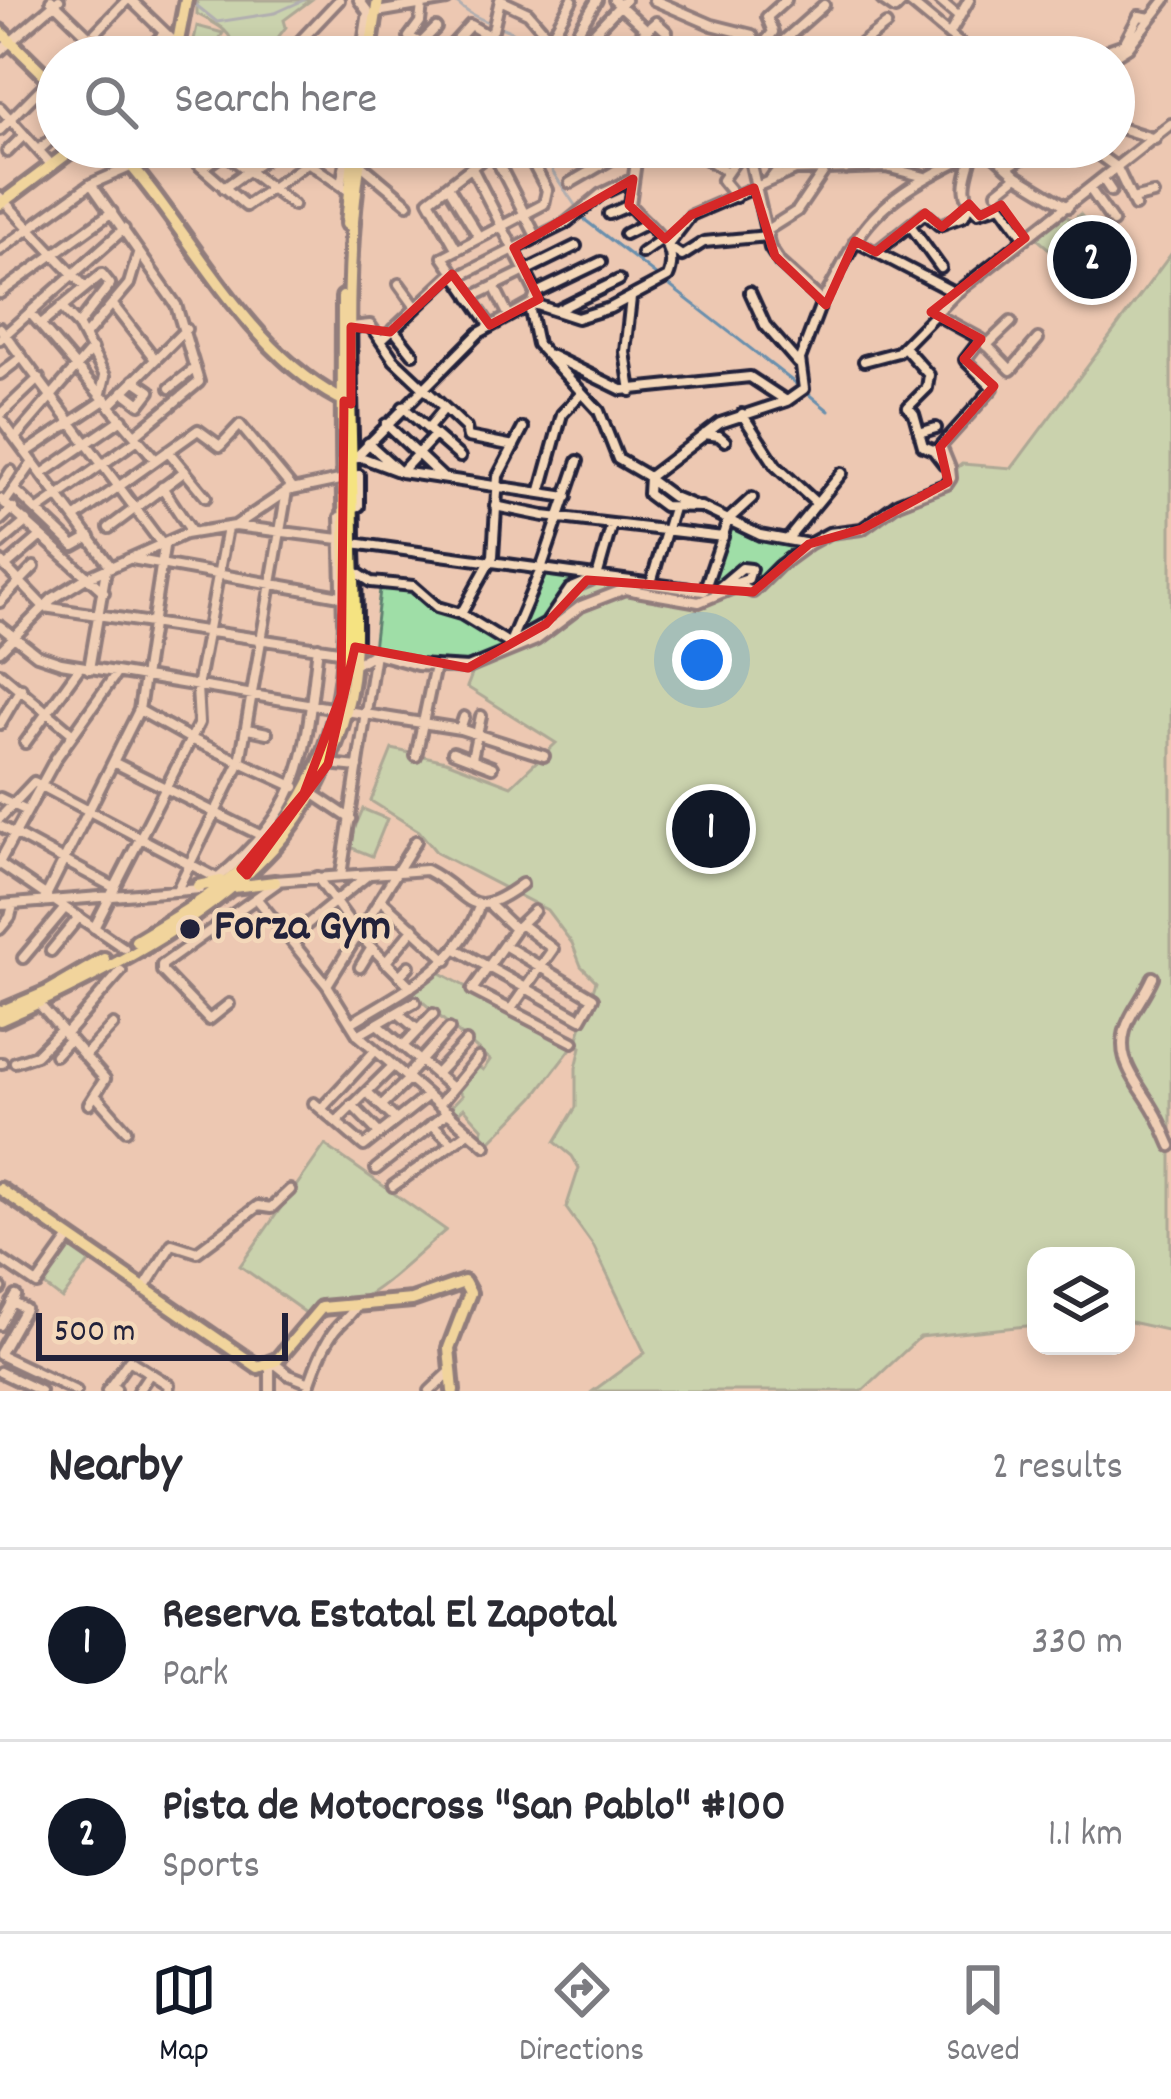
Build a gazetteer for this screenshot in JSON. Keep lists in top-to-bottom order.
{
  "places": ["Forza Gym"],
  "scale_bar": "500 m",
  "page": {
    "search": "Search here",
    "pins": ["2", "1"],
    "scale": "500 m",
    "heading": ["Nearby", "2 results"],
    "list": [
      {
        "mark": "1",
        "name": "Reserva Estatal El Zapotal",
        "note": "Park",
        "value": "330 m"
      },
      {
        "mark": "2",
        "name": "Pista de Motocross \"San Pablo\" #100",
        "note": "Sports",
        "value": "1.1 km"
      }
    ],
    "nav": ["Map", "Directions", "Saved"]
  }
}
